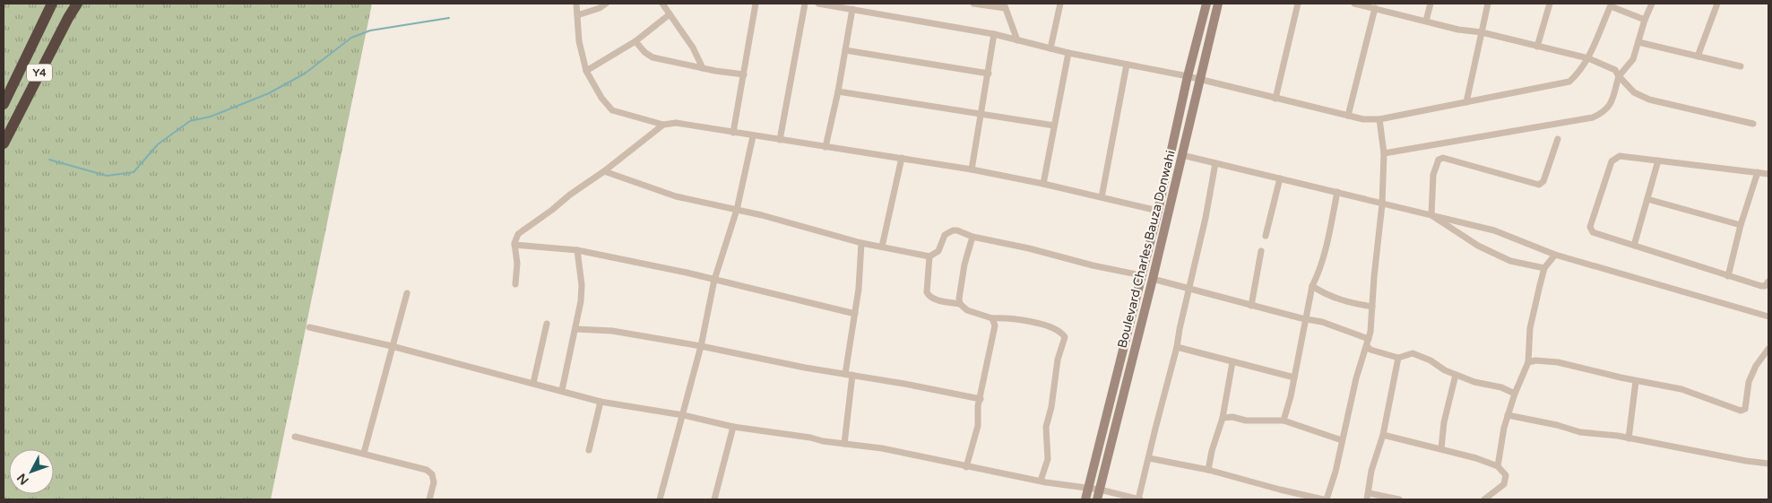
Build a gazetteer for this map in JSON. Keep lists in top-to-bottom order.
{
  "streets": {
    "highway": ["Y4"],
    "main road": ["Boulevard Charles Bauza Donwahi"]
  },
  "north": "bottom left"
}
